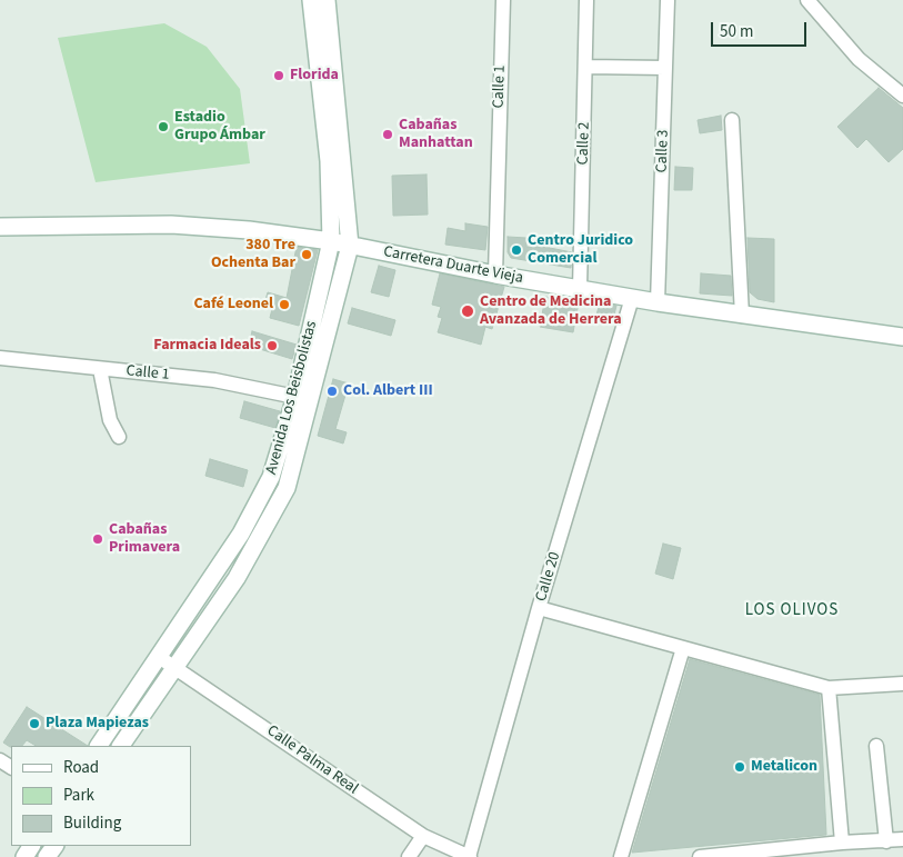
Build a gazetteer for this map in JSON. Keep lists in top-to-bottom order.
{
  "streets": {
    "main road": ["Carretera Duarte Vieja", "Avenida Los Beisbolistas"],
    "street": [
      "Calle 1",
      "Calle 2",
      "Calle 3",
      "Calle 20",
      "Calle Palma Real"
    ]
  },
  "crossings": [
    ["Calle 1", "Carretera Duarte Vieja"],
    ["Calle 1", "Avenida Los Beisbolistas"],
    ["Calle 2", "Carretera Duarte Vieja"],
    ["Calle 3", "Carretera Duarte Vieja"],
    ["Carretera Duarte Vieja", "Avenida Los Beisbolistas"],
    ["Carretera Duarte Vieja", "Calle 20"],
    ["Avenida Los Beisbolistas", "Calle Palma Real"],
    ["Calle 20", "Calle Palma Real"]
  ],
  "districts": ["LOS OLIVOS"],
  "places": [
    "Florida",
    "Estadio Grupo Ámbar",
    "Cabañas Manhattan",
    "Centro Juridico Comercial",
    "380 Tre Ochenta Bar",
    "Café Leonel",
    "Centro de Medicina Avanzada de Herrera",
    "Farmacia Ideals",
    "Col. Albert III",
    "Cabañas Primavera",
    "Plaza Mapiezas",
    "Metalicon"
  ],
  "legend": ["Road", "Park", "Building"],
  "scale_bar": "50 m"
}
